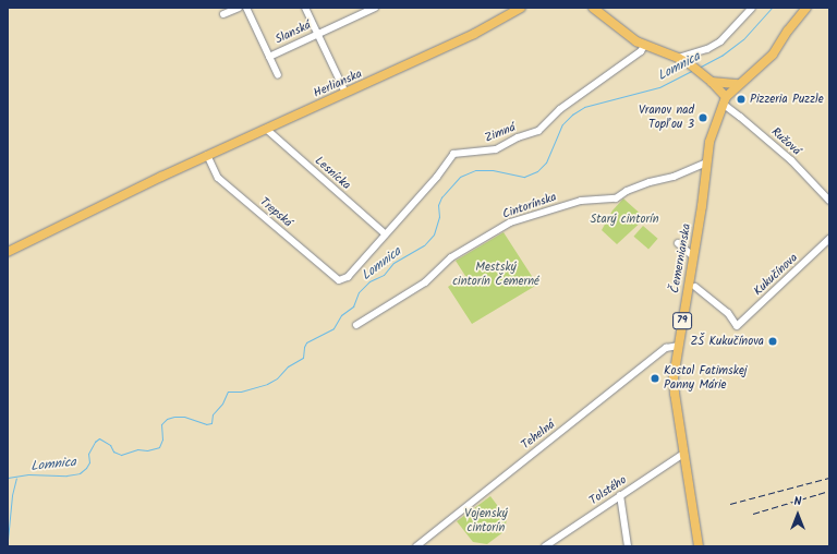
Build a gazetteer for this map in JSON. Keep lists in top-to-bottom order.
{
  "streets": {
    "main road": ["Herlianska", "Čemernianska", "79"],
    "street": [
      "Slanská",
      "Zimná",
      "Ružová",
      "Lesnícka",
      "Cintorínska",
      "Trepská",
      "Kukučínova",
      "Tehelná",
      "Tolstého"
    ]
  },
  "crossings": [
    ["Herlianska", "Lesnícka"],
    ["Herlianska", "Trepská"],
    ["Zimná", "Lesnícka"],
    ["Zimná", "Trepská"],
    ["Ružová", "Čemernianska"],
    ["Cintorínska", "Čemernianska"],
    ["Čemernianska", "Tehelná"],
    ["Čemernianska", "Tolstého"]
  ],
  "water": ["Lomnica"],
  "parks": ["Starý cintorín", "Mestský cintorín Čemerné", "Vojenský cintorín"],
  "places": [
    "Pizzeria Puzzle",
    "Vranov nad Topľou 3",
    "ZŠ Kukučínova",
    "Kostol Fatimskej Panny Márie"
  ],
  "north": "top"
}
